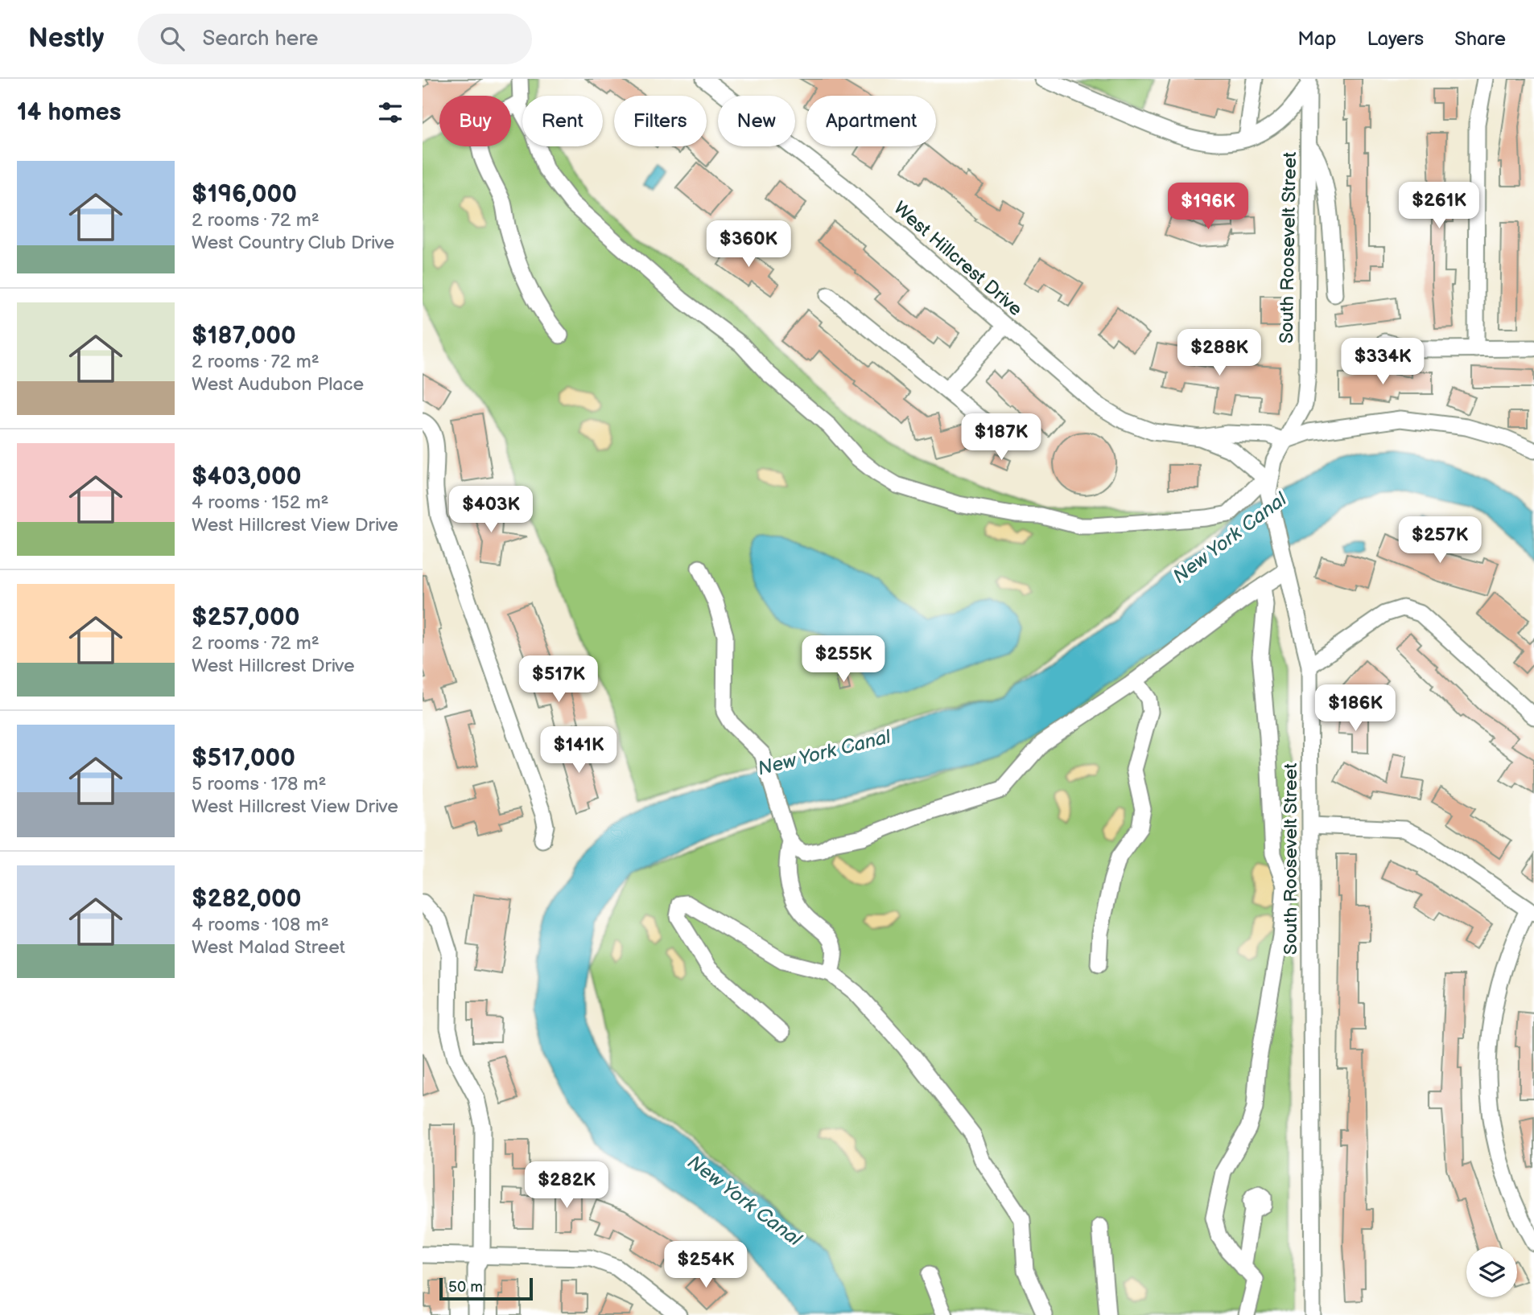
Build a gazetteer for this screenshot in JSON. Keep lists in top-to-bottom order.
{
  "streets": {
    "street": ["South Roosevelt Street", "West Hillcrest Drive"]
  },
  "crossings": [
    ["South Roosevelt Street", "West Hillcrest Drive"]
  ],
  "water": ["New York Canal"],
  "scale_bar": "50 m",
  "page": {
    "header": "Nestly",
    "search": "Search here",
    "nav": ["Map", "Layers", "Share"],
    "heading": "14 homes",
    "chip": [
      "Buy",
      "Rent",
      "Filters",
      "New",
      "Apartment"
    ],
    "list": [
      {
        "name": "$196,000",
        "note": "2 rooms · 72 m² · West Country Club Drive"
      },
      {
        "name": "$187,000",
        "note": "2 rooms · 72 m² · West Audubon Place"
      },
      {
        "name": "$403,000",
        "note": "4 rooms · 152 m² · West Hillcrest View Drive"
      },
      {
        "name": "$257,000",
        "note": "2 rooms · 72 m² · West Hillcrest Drive"
      },
      {
        "name": "$517,000",
        "note": "5 rooms · 178 m² · West Hillcrest View Drive"
      },
      {
        "name": "$282,000",
        "note": "4 rooms · 108 m² · West Malad Street"
      }
    ],
    "price": [
      "$261K",
      "$196K",
      "$360K",
      "$288K",
      "$334K",
      "$187K",
      "$403K",
      "$257K",
      "$255K",
      "$517K",
      "$186K",
      "$141K",
      "$282K",
      "$254K"
    ],
    "scale": "50 m"
  }
}
